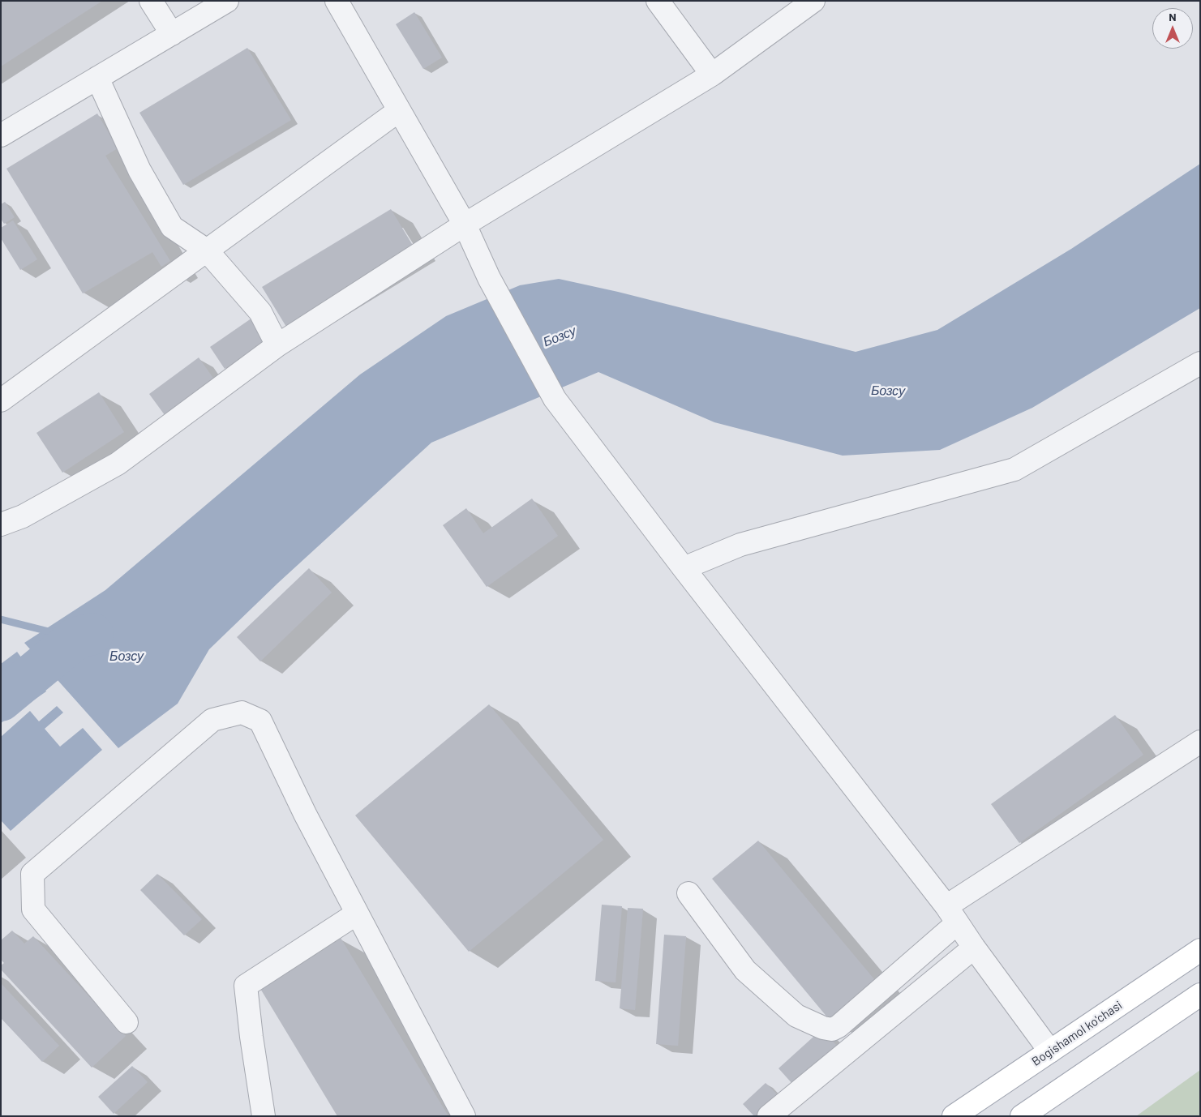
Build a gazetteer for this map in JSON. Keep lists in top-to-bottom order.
{
  "streets": {
    "main road": ["Bogishamol ko'chasi"]
  },
  "water": ["Бозсу"],
  "north": "top"
}
